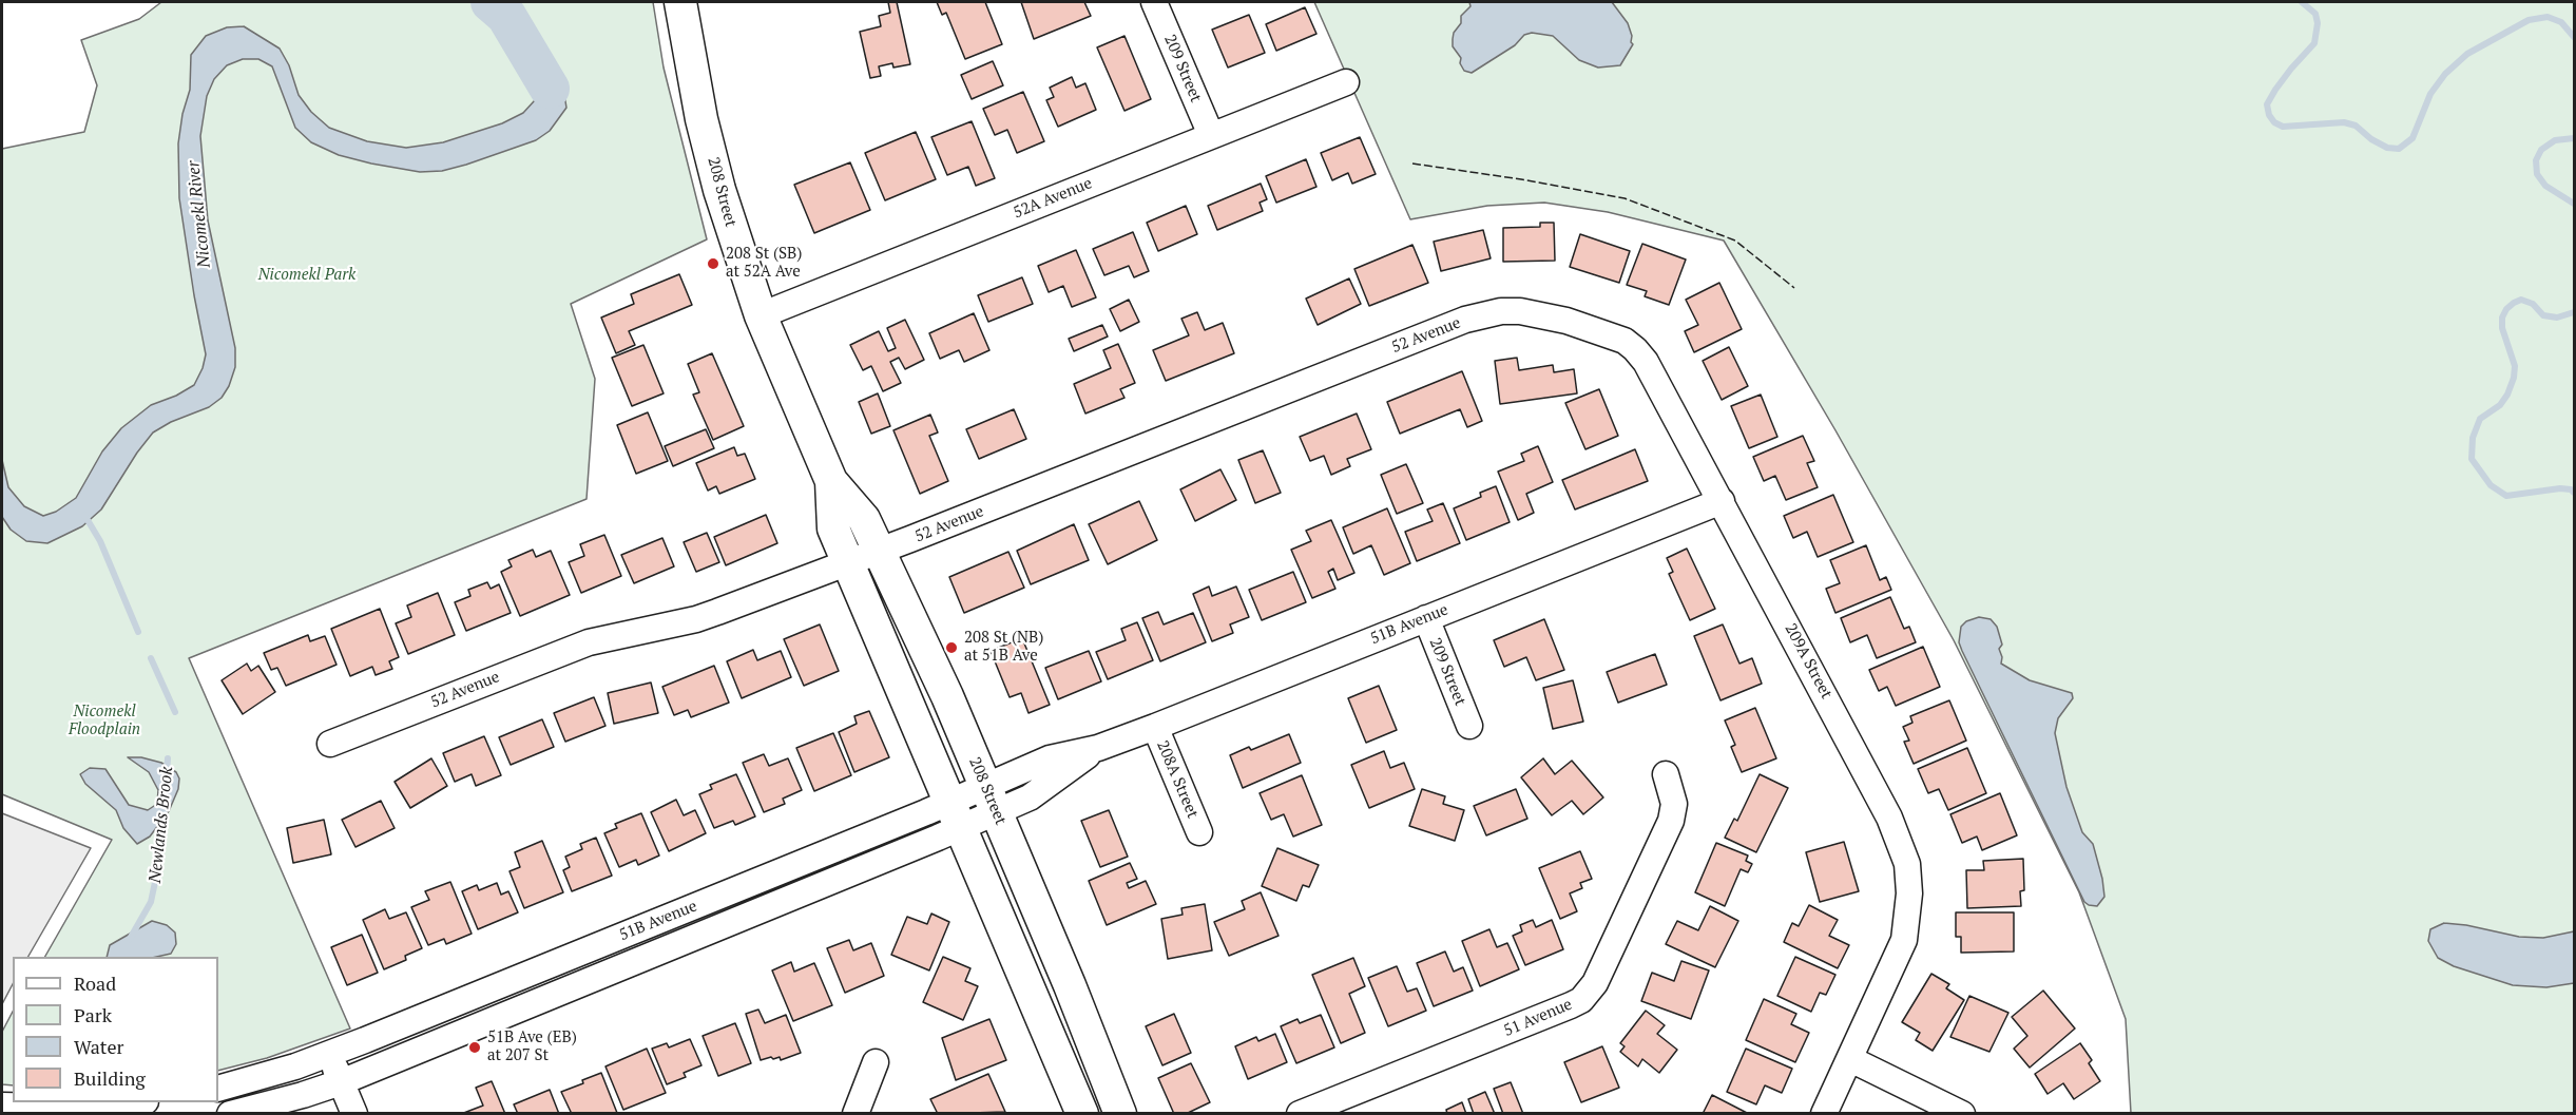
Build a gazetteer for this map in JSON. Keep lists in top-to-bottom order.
{
  "streets": {
    "main road": ["208 Street"],
    "street": [
      "209 Street",
      "52A Avenue",
      "52 Avenue",
      "51B Avenue",
      "209A Street",
      "208A Street",
      "51 Avenue"
    ]
  },
  "crossings": [
    ["209 Street", "52A Avenue"],
    ["209 Street", "51B Avenue"],
    ["208 Street", "52A Avenue"],
    ["208 Street", "52 Avenue"],
    ["208 Street", "51B Avenue"],
    ["52 Avenue", "209A Street"],
    ["51B Avenue", "209A Street"],
    ["51B Avenue", "208A Street"]
  ],
  "water": ["Nicomekl River", "Newlands Brook"],
  "parks": ["Nicomekl Park", "Nicomekl Floodplain"],
  "places": ["208 St (SB) at 52A Ave", "208 St (NB) at 51B Ave", "51B Ave (EB) at 207 St"],
  "legend": [
    "Road",
    "Park",
    "Water",
    "Building"
  ]
}
